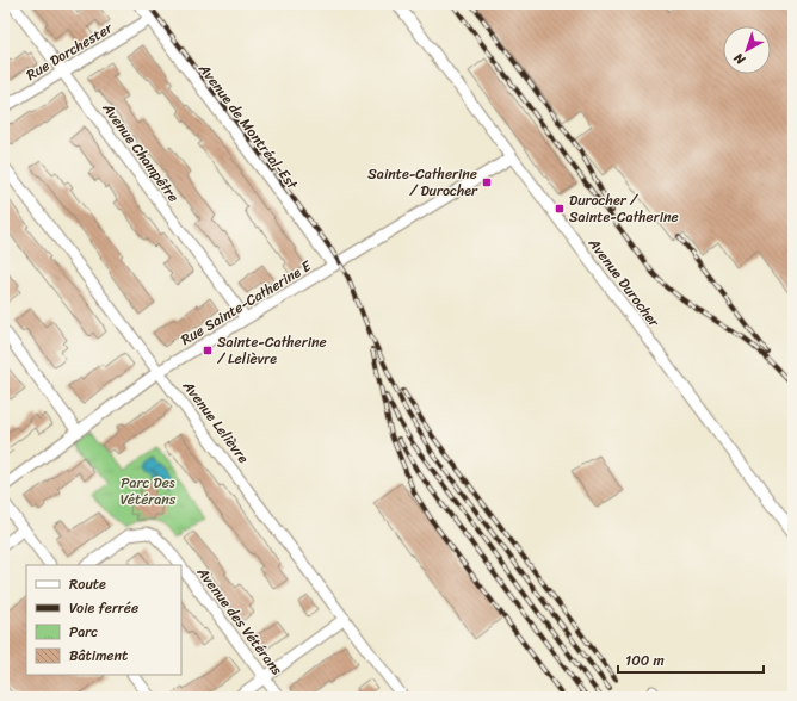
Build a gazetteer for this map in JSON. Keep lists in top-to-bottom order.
{
  "streets": {
    "street": [
      "Rue Dorchester",
      "Avenue de Montréal-Est",
      "Avenue Champêtre",
      "Avenue Durocher",
      "Rue Sainte-Catherine E",
      "Avenue Lelièvre",
      "Avenue des Vétérans"
    ]
  },
  "crossings": [
    ["Rue Dorchester", "Avenue de Montréal-Est"],
    ["Rue Dorchester", "Avenue Champêtre"],
    ["Avenue de Montréal-Est", "Rue Sainte-Catherine E"],
    ["Avenue Champêtre", "Rue Sainte-Catherine E"],
    ["Avenue Durocher", "Rue Sainte-Catherine E"],
    ["Rue Sainte-Catherine E", "Avenue Lelièvre"]
  ],
  "parks": ["Parc Des Vétérans"],
  "places": {
    "transit": ["Sainte-Catherine / Durocher", "Durocher / Sainte-Catherine", "Sainte-Catherine / Lelièvre"]
  },
  "legend": [
    "Route",
    "Voie ferrée",
    "Parc",
    "Bâtiment"
  ],
  "scale_bar": "100 m",
  "north": "bottom left"
}
